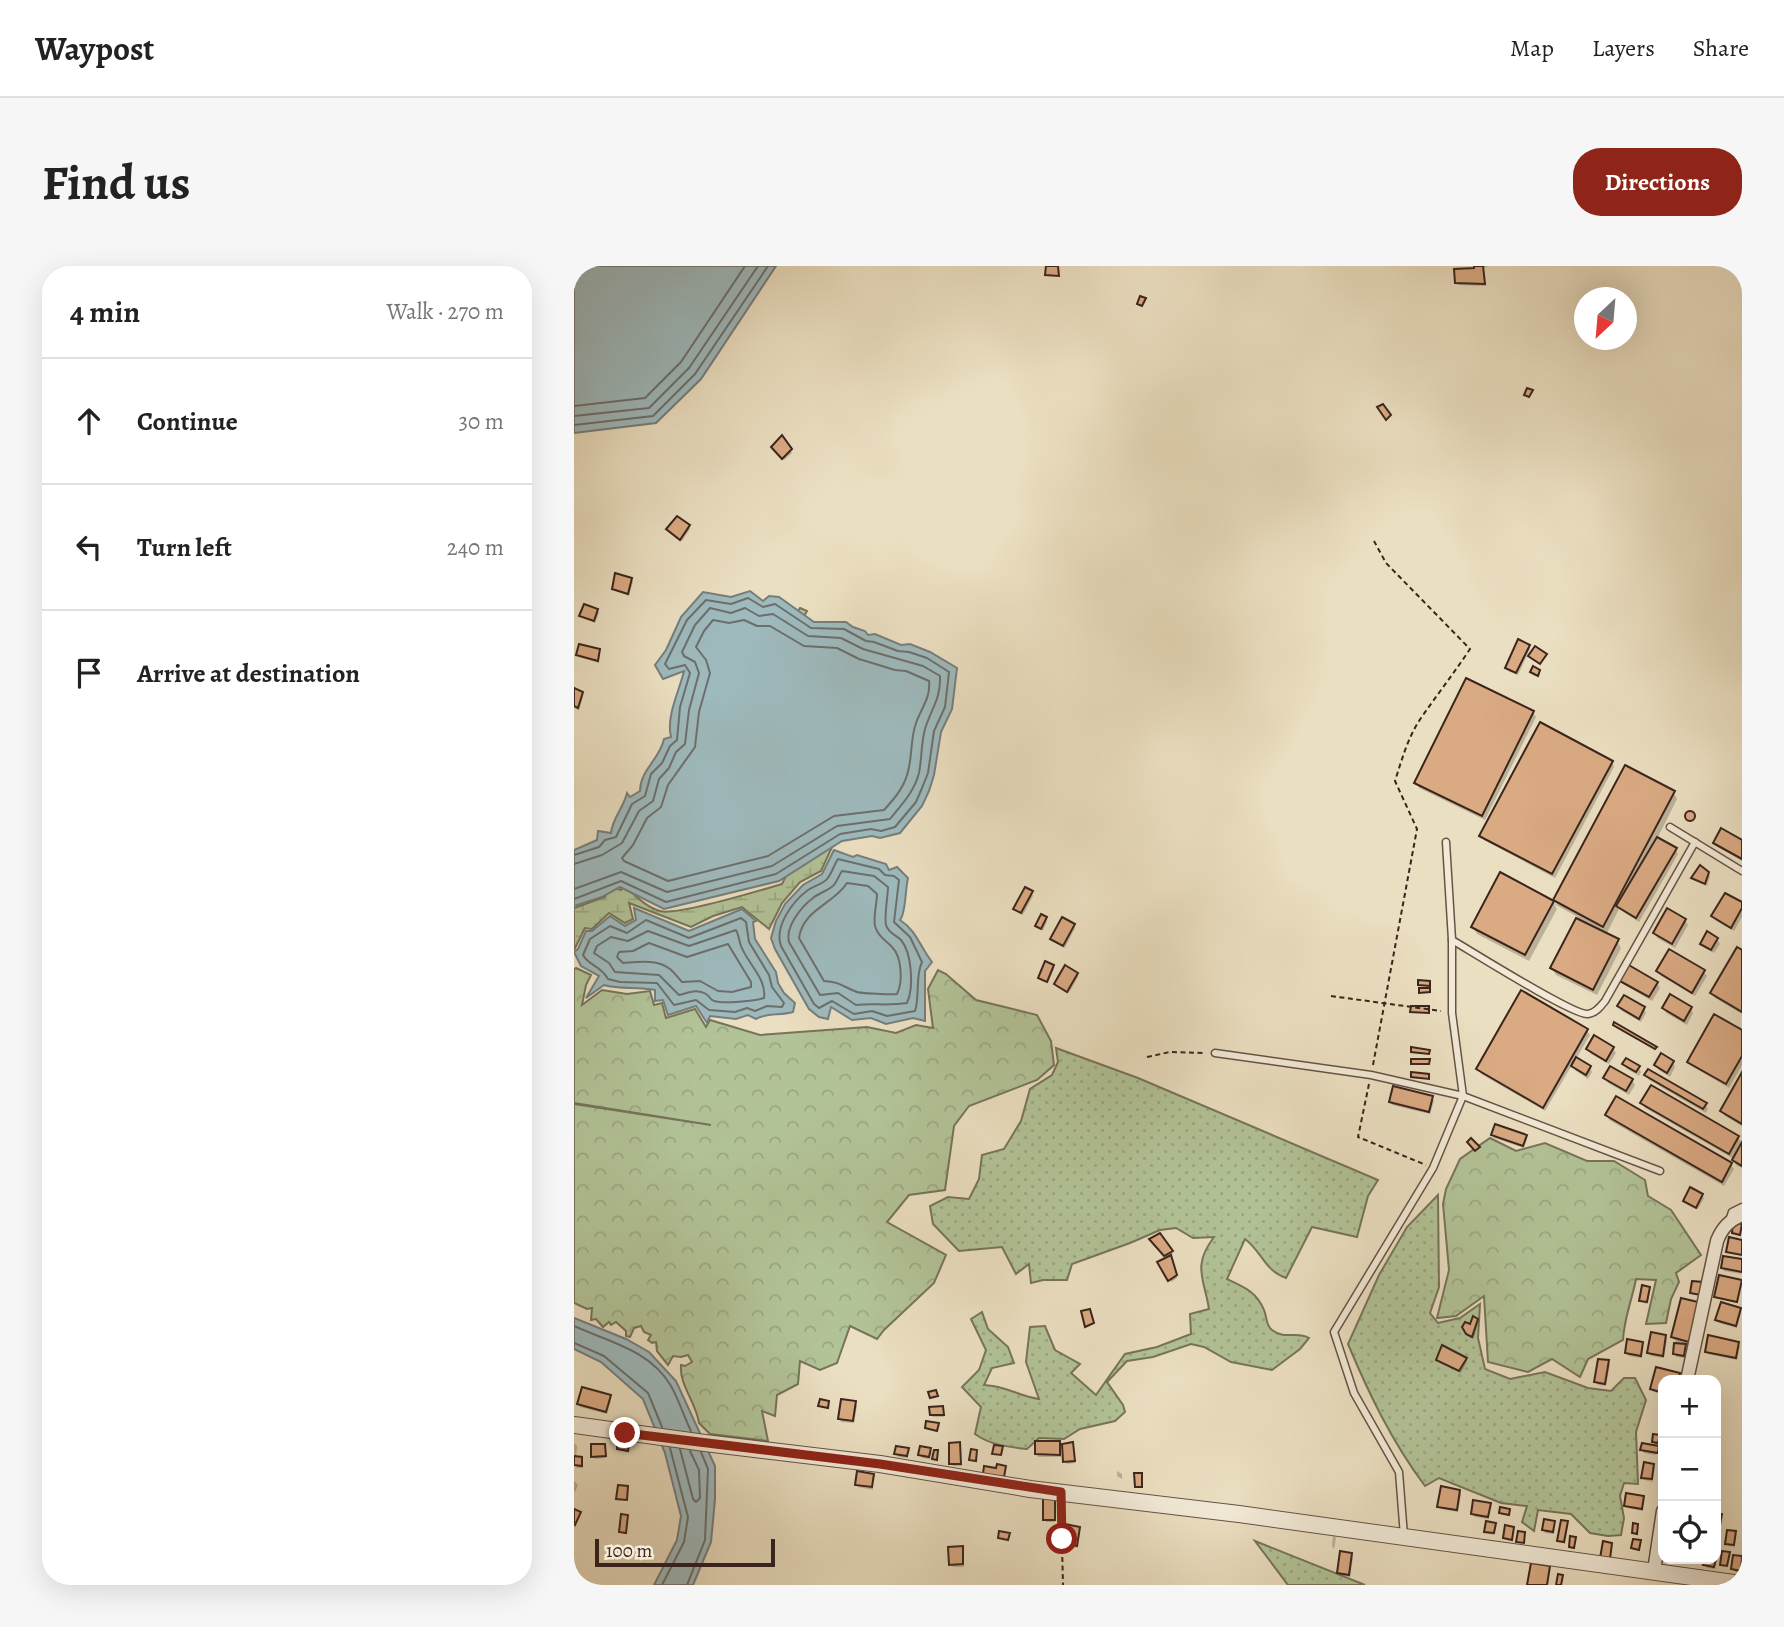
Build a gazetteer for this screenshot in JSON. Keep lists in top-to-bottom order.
{
  "scale_bar": "100 m",
  "north": "bottom left",
  "page": {
    "header": "Waypost",
    "nav": ["Map", "Layers", "Share"],
    "buttons": "Directions",
    "title": "Find us",
    "heading": ["4 min", "Walk · 270 m"],
    "list": [
      ["Continue", "30 m"],
      ["Turn left", "240 m"],
      "Arrive at destination"
    ],
    "map_buttons": ["+", "−"],
    "scale": "100 m"
  }
}
